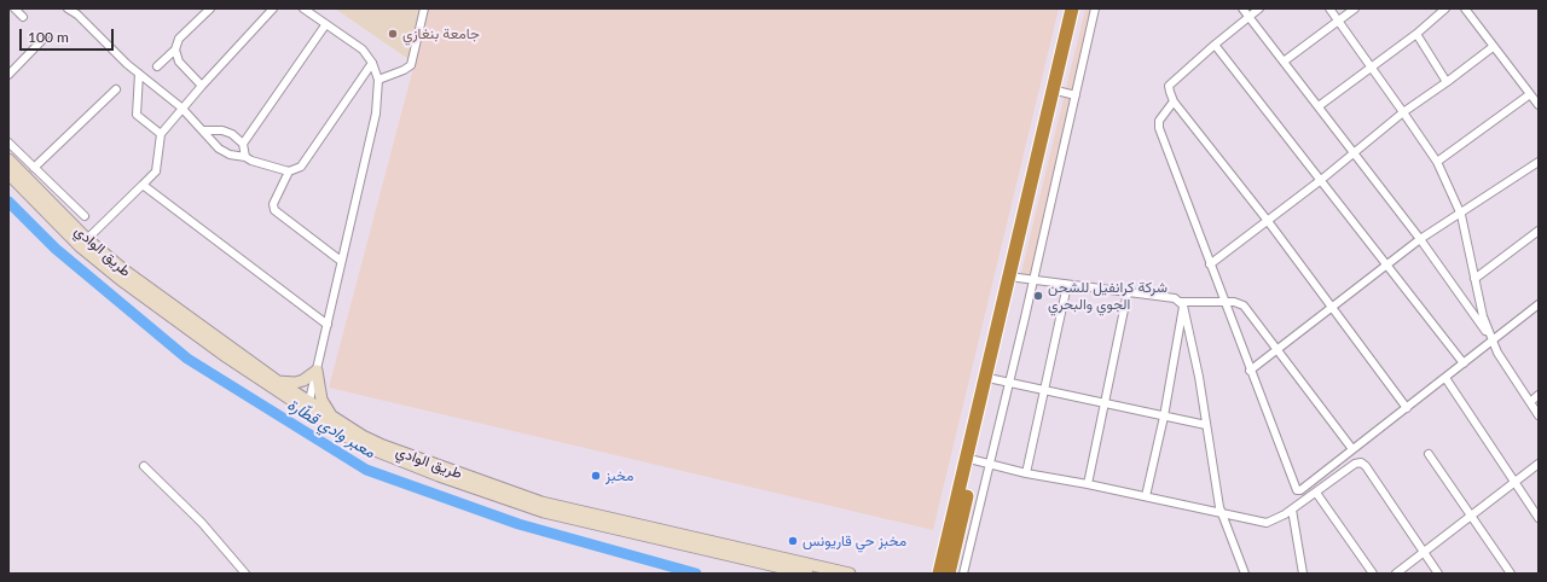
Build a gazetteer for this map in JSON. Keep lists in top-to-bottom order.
{
  "streets": {
    "main road": ["طريق الوادي"]
  },
  "water": ["معبر وادي قطّارة"],
  "places": [
    "جامعة بنغازي",
    "شركة كرانفيل للشحن الجوي والبحري",
    "مخبز",
    "مخبز حي قاريونس"
  ],
  "scale_bar": "100 m"
}
